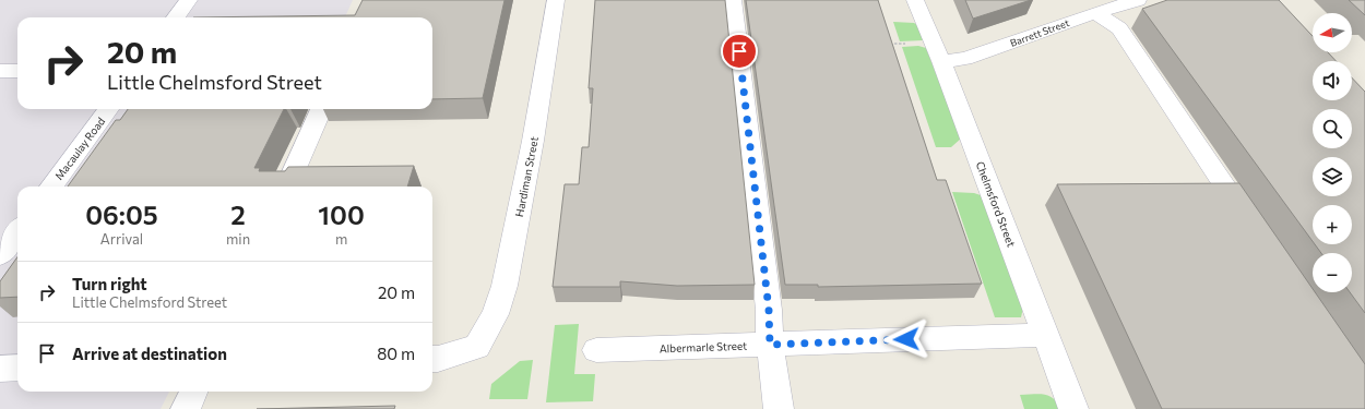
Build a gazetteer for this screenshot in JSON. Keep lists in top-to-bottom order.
{
  "streets": {
    "street": [
      "Barrett Street",
      "Macaulay Road",
      "Hardiman Street",
      "Chelmsford Street",
      "Albermarle Street"
    ]
  },
  "crossings": [
    ["Barrett Street", "Chelmsford Street"],
    ["Chelmsford Street", "Albermarle Street"]
  ],
  "north": "left",
  "page": {
    "map_buttons": ["+", "−"],
    "turn": ["20 m", "Little Chelmsford Street"],
    "eta": [
      "06:05",
      "Arrival",
      "2",
      "min",
      "100",
      "m"
    ],
    "list": [
      {
        "name": "Turn right",
        "note": "Little Chelmsford Street",
        "value": "20 m"
      },
      {
        "name": "Arrive at destination",
        "value": "80 m"
      }
    ]
  }
}
